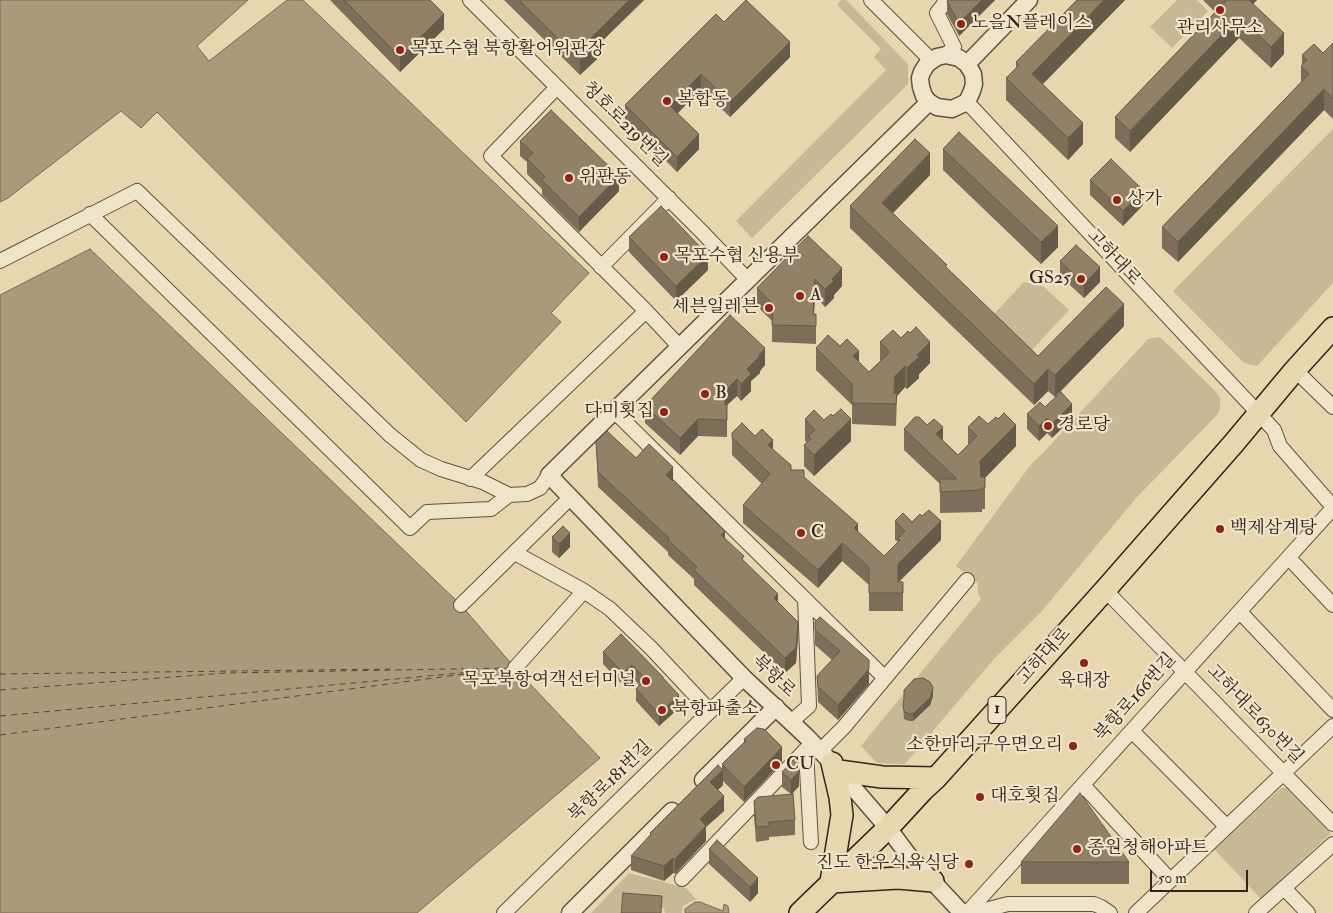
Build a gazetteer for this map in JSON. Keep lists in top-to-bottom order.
{
  "streets": {
    "main road": ["고하대로", "1"],
    "street": [
      "청호로219번길",
      "북항로",
      "북항로166번길",
      "고하대로630번길",
      "북항로181번길"
    ]
  },
  "crossings": [
    ["고하대로", "북항로"],
    ["고하대로", "고하대로630번길"],
    ["북항로", "북항로181번길"],
    ["북항로166번길", "고하대로630번길"]
  ],
  "places": [
    "관리사무소",
    "노을N플레이스",
    "목포수협 북항활어위판장",
    "복합동",
    "위판동",
    "상가",
    "목포수협 신용부",
    "GS25",
    "A",
    "세븐일레븐",
    "B",
    "다미횟집",
    "경로당",
    "백제삼계탕",
    "C",
    "육대장",
    "목포북항여객선터미널",
    "북항파출소",
    "소한마리구우면오리",
    "CU",
    "대호횟집",
    "종원청해아파트",
    "진도 한우식육식당"
  ],
  "scale_bar": "50 m"
}
